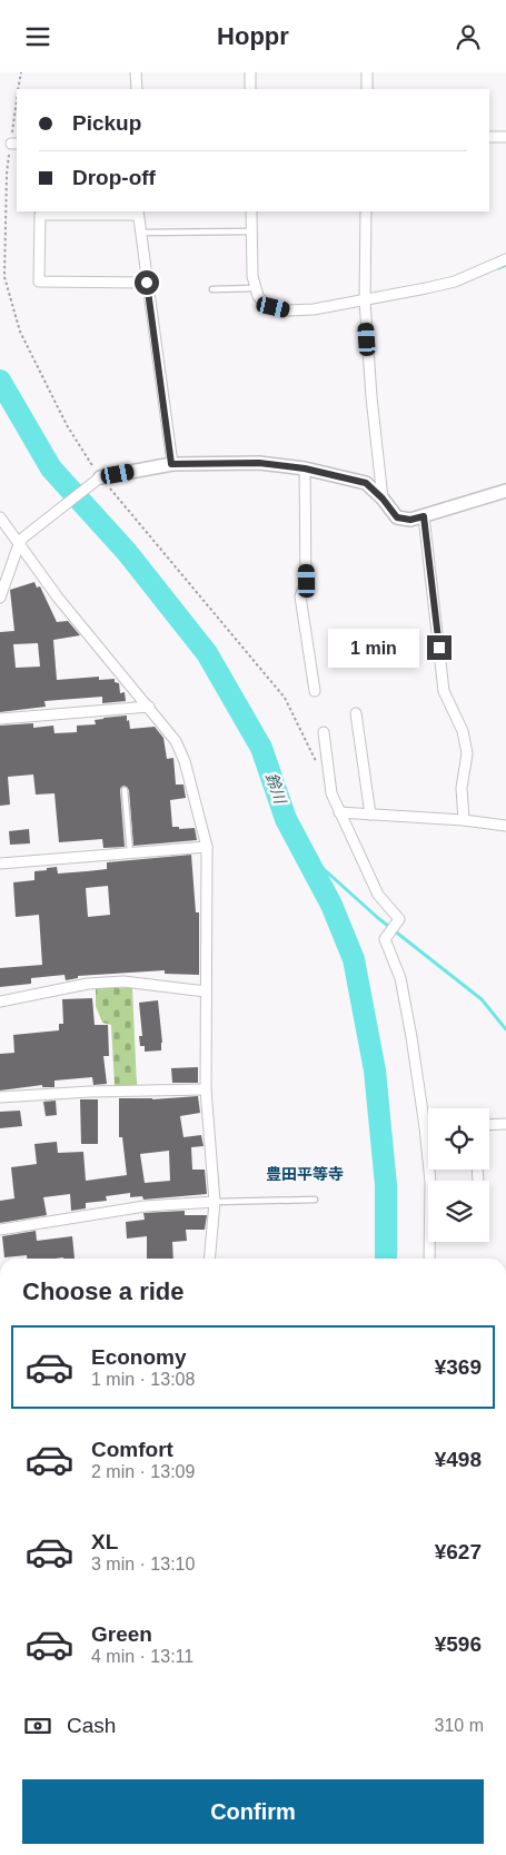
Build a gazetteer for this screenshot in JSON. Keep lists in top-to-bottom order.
{
  "districts": ["豊田平等寺"],
  "water": ["鈴川"],
  "page": {
    "header": "Hoppr",
    "banner": ["Pickup", "Drop-off"],
    "bubble": "1 min",
    "heading": "Choose a ride",
    "list": [
      {
        "name": "Economy",
        "note": "1 min · 13:08",
        "value": "¥369"
      },
      {
        "name": "Comfort",
        "note": "2 min · 13:09",
        "value": "¥498"
      },
      {
        "name": "XL",
        "note": "3 min · 13:10",
        "value": "¥627"
      },
      {
        "name": "Green",
        "note": "4 min · 13:11",
        "value": "¥596"
      }
    ],
    "pay": ["Cash", "310 m"],
    "buttons": "Confirm"
  }
}
